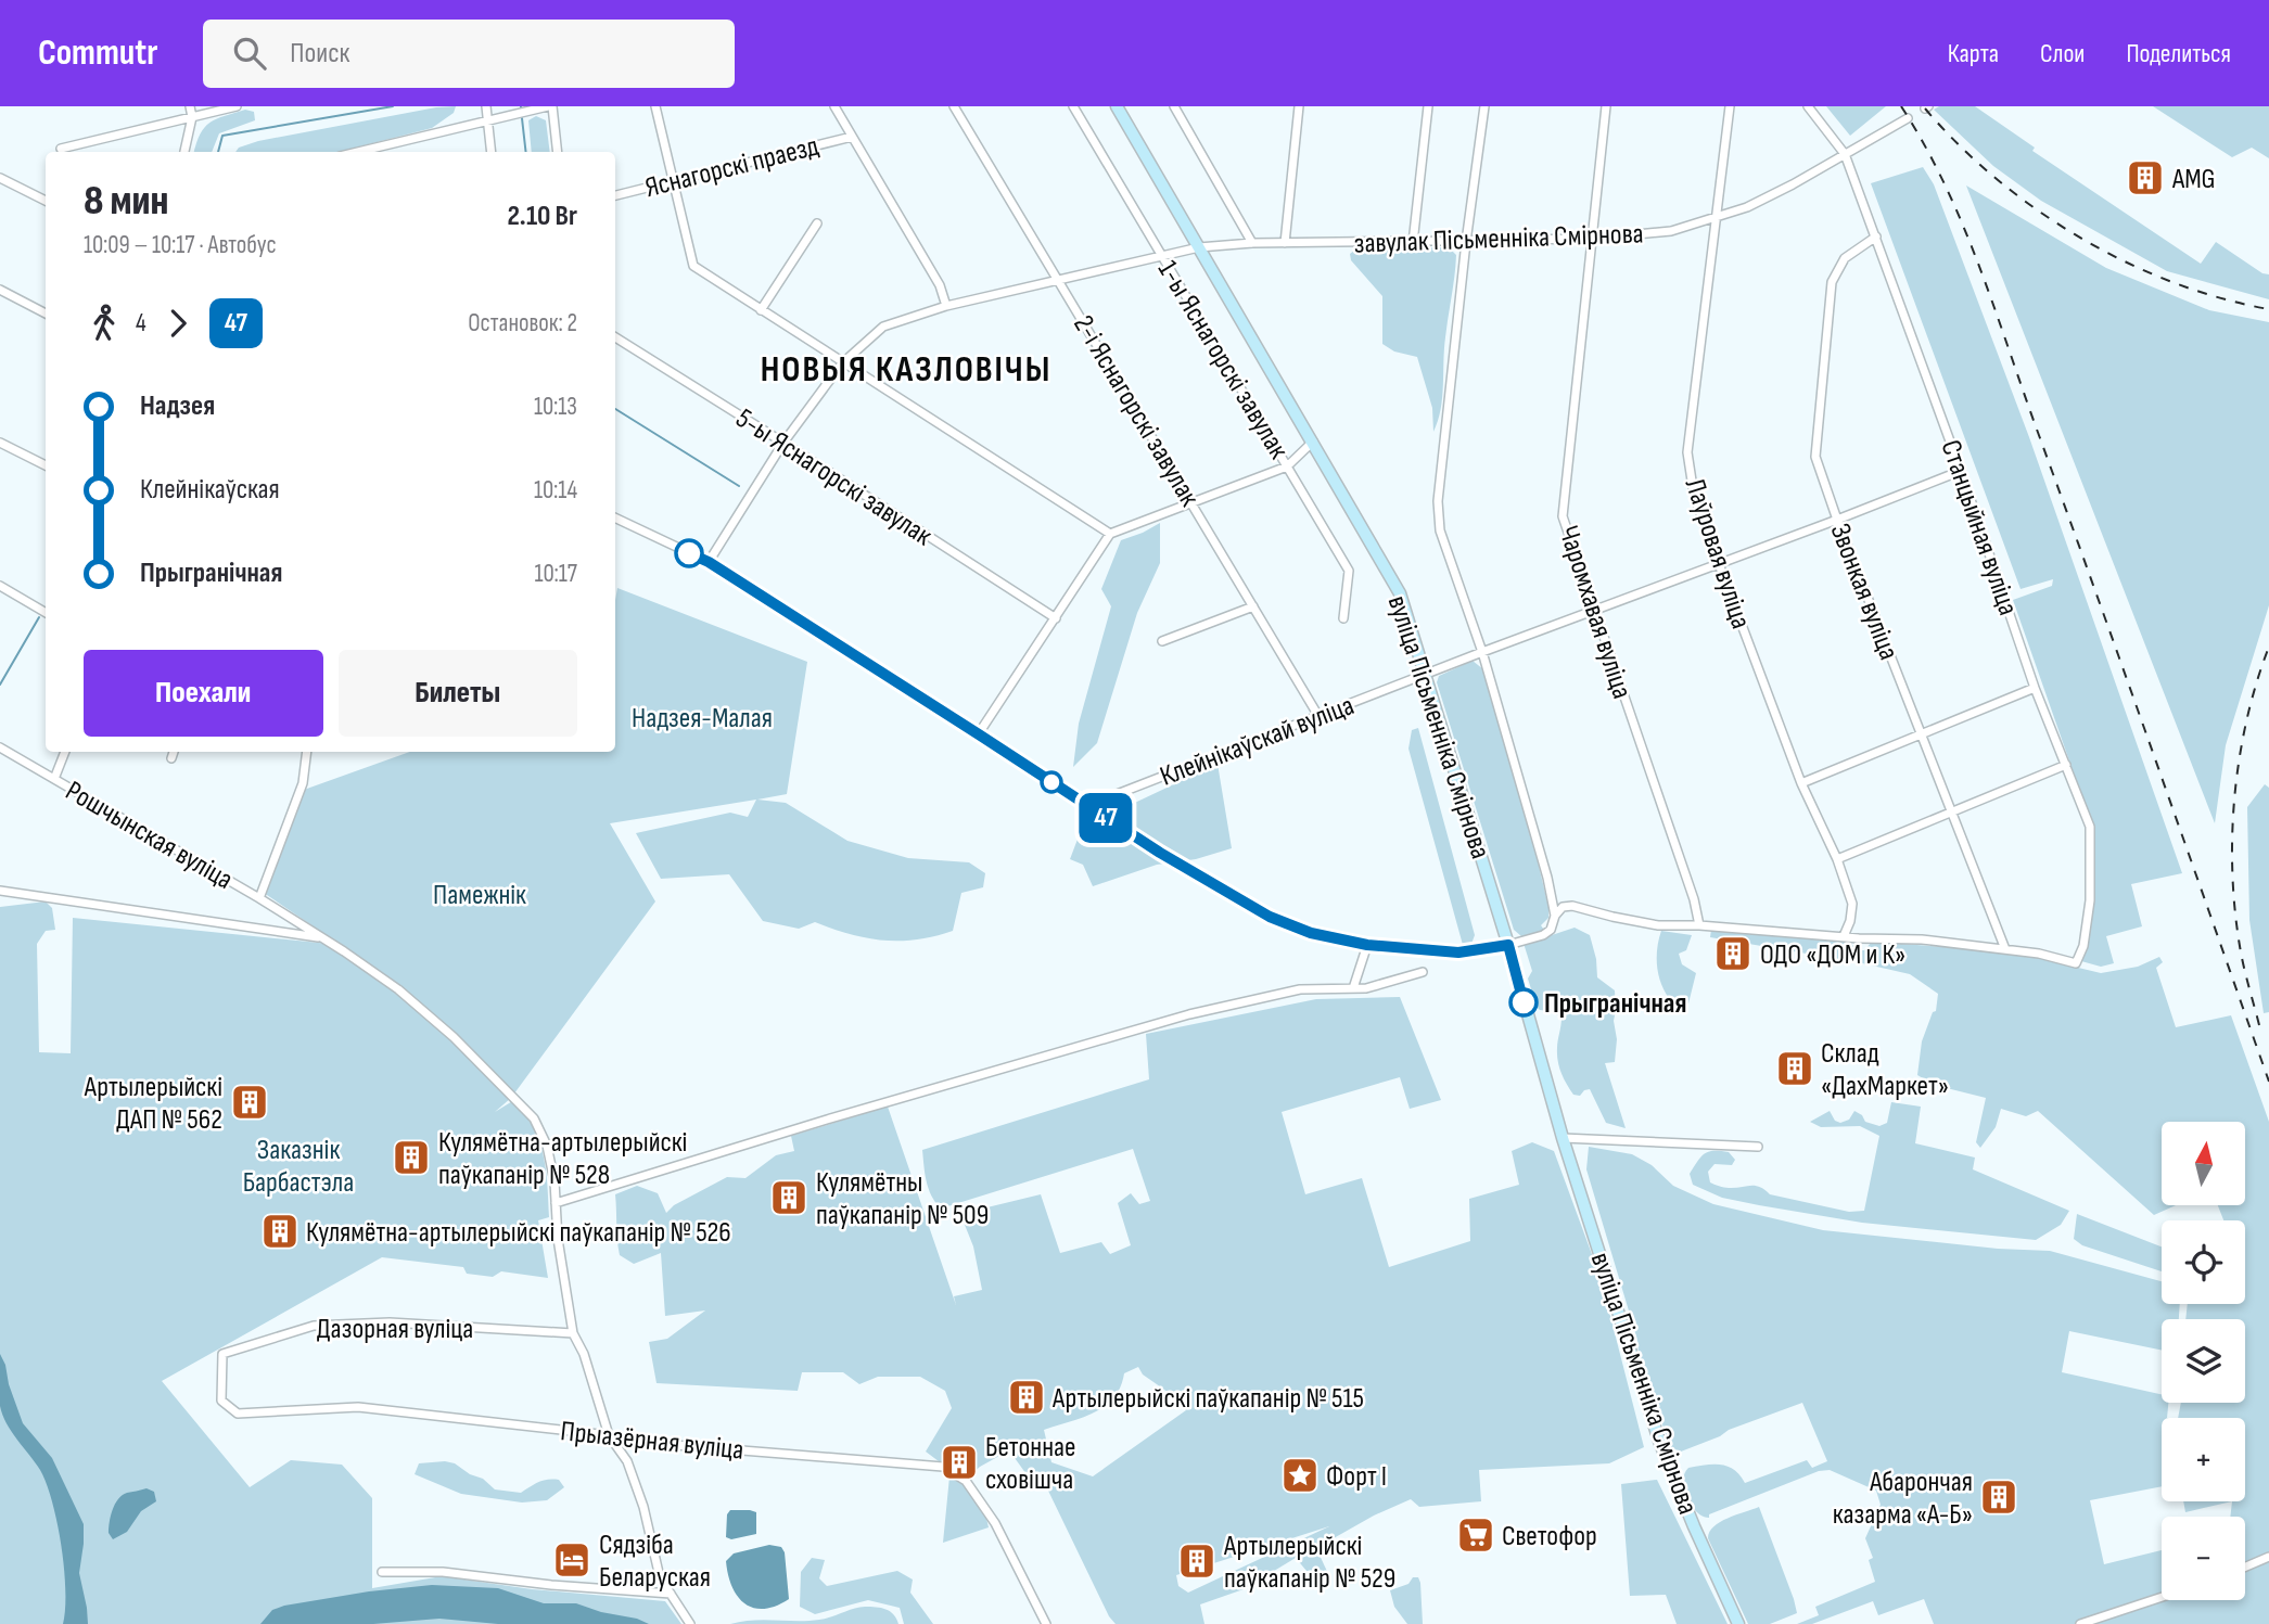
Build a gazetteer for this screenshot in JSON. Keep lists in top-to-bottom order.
{
  "streets": {
    "main road": ["вуліца Пісьменніка Смірнова"],
    "street": [
      "Яснагорскі праезд",
      "завулак Пісьменніка Смірнова",
      "1-ы Яснагорскі завулак",
      "2-і Яснагорскі завулак",
      "5-ы Яснагорскі завулак",
      "Станцыйная вуліца",
      "Лаўровая вуліца",
      "Звонкая вуліца",
      "Чаромхавая вуліца",
      "Клейнікаўскай вуліца",
      "Рошчынская вуліца",
      "Дазорная вуліца",
      "Прыазёрная вуліца"
    ]
  },
  "crossings": [
    ["завулак Пісьменніка Смірнова", "Станцыйная вуліца"],
    ["завулак Пісьменніка Смірнова", "Лаўровая вуліца"],
    ["завулак Пісьменніка Смірнова", "Чаромхавая вуліца"],
    ["завулак Пісьменніка Смірнова", "вуліца Пісьменніка Смірнова"],
    ["2-і Яснагорскі завулак", "Клейнікаўскай вуліца"],
    ["Станцыйная вуліца", "Звонкая вуліца"],
    ["Станцыйная вуліца", "Клейнікаўскай вуліца"],
    ["Лаўровая вуліца", "Клейнікаўскай вуліца"],
    ["Звонкая вуліца", "Клейнікаўскай вуліца"],
    ["Чаромхавая вуліца", "Клейнікаўскай вуліца"],
    ["вуліца Пісьменніка Смірнова", "Клейнікаўскай вуліца"],
    ["Дазорная вуліца", "Прыазёрная вуліца"]
  ],
  "districts": ["НОВЫЯ КАЗЛОВІЧЫ"],
  "parks": ["Надзея-Малая", "Памежнік", "Заказнік Барбастэла"],
  "places": {
    "building": [
      "AMG",
      "ОДО «ДОМ и К»",
      "Склад «ДахМаркет»",
      "Артылерыйскі ДАП № 562",
      "Кулямётна-артылерыйскі паўкапанір № 528",
      "Кулямётны паўкапанір № 509",
      "Кулямётна-артылерыйскі паўкапанір № 526",
      "Артылерыйскі паўкапанір № 515",
      "Бетоннае сховішча",
      "Абарончая казарма «А-Б»",
      "Артылерыйскі паўкапанір № 529"
    ],
    "other": ["Прыгранічная"],
    "place": ["Форт I"],
    "supermarket": ["Светофор"],
    "hotel": ["Сядзіба Беларуская"]
  },
  "lines": ["bus line 47"],
  "north": "top",
  "page": {
    "header": "Commutr",
    "search": "Поиск",
    "nav": ["Карта", "Слои", "Поделиться"],
    "on_map": "47",
    "heading": ["8 мин", "10:09 – 10:17 · Автобус", "2.10 Br"],
    "legs": ["4", "47", "Остановок: 2"],
    "list": [
      {
        "name": "Надзея",
        "value": "10:13"
      },
      {
        "name": "Клейнікаўская",
        "value": "10:14"
      },
      {
        "name": "Прыгранічная",
        "value": "10:17"
      }
    ],
    "buttons": ["Поехали", "Билеты"],
    "map_buttons": ["+", "−"]
  }
}
